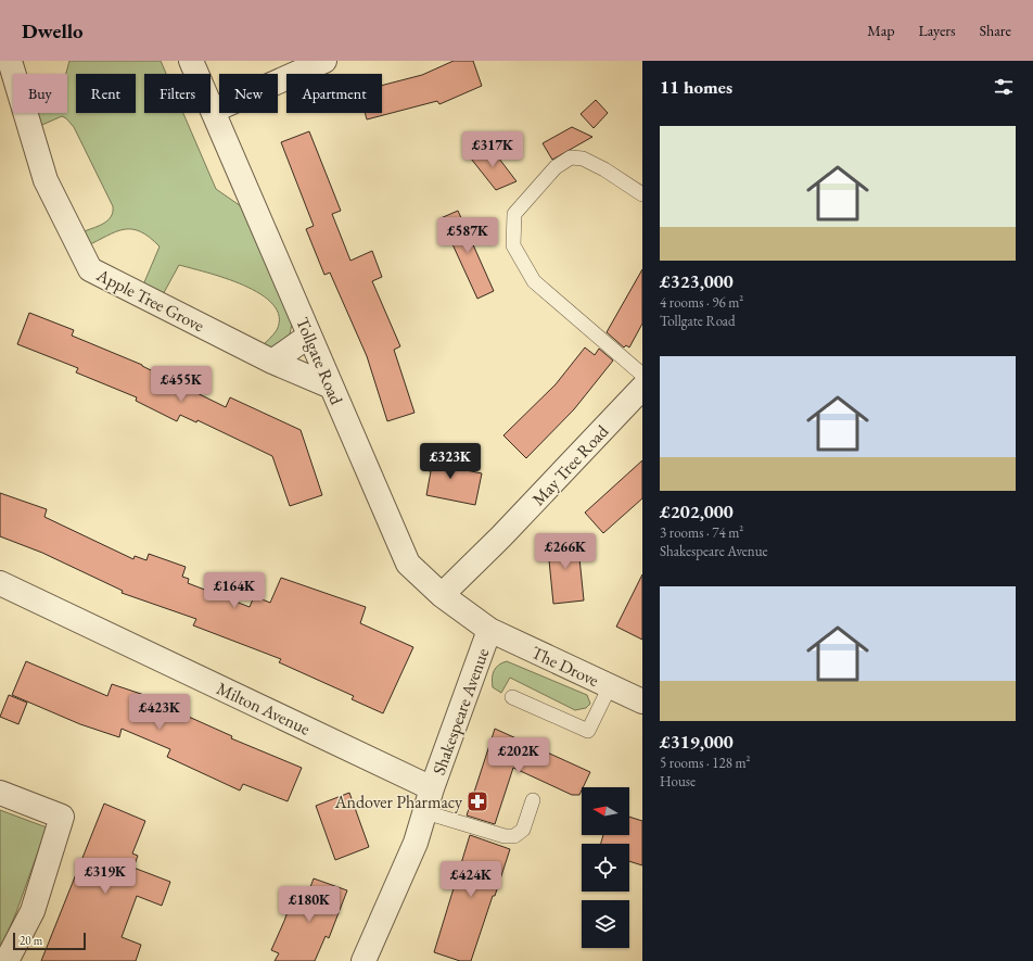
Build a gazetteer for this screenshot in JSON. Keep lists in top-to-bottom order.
{
  "streets": {
    "street": [
      "Apple Tree Grove",
      "Tollgate Road",
      "May Tree Road",
      "The Drove",
      "Milton Avenue",
      "Shakespeare Avenue"
    ]
  },
  "crossings": [
    ["Apple Tree Grove", "Tollgate Road"],
    ["Tollgate Road", "May Tree Road"],
    ["Tollgate Road", "The Drove"],
    ["Tollgate Road", "Shakespeare Avenue"],
    ["The Drove", "Shakespeare Avenue"],
    ["Milton Avenue", "Shakespeare Avenue"]
  ],
  "places": {
    "pharmacy": ["Andover Pharmacy"]
  },
  "scale_bar": "20 m",
  "north": "left",
  "page": {
    "header": "Dwello",
    "nav": ["Map", "Layers", "Share"],
    "heading": "11 homes",
    "chip": [
      "Buy",
      "Rent",
      "Filters",
      "New",
      "Apartment"
    ],
    "list": [
      {
        "name": "£323,000",
        "note": "4 rooms · 96 m² · Tollgate Road"
      },
      {
        "name": "£202,000",
        "note": "3 rooms · 74 m² · Shakespeare Avenue"
      },
      {
        "name": "£319,000",
        "note": "5 rooms · 128 m² · House"
      }
    ],
    "price": [
      "£317K",
      "£587K",
      "£455K",
      "£323K",
      "£266K",
      "£164K",
      "£423K",
      "£202K",
      "£319K",
      "£424K",
      "£180K"
    ],
    "scale": "20 m"
  }
}
